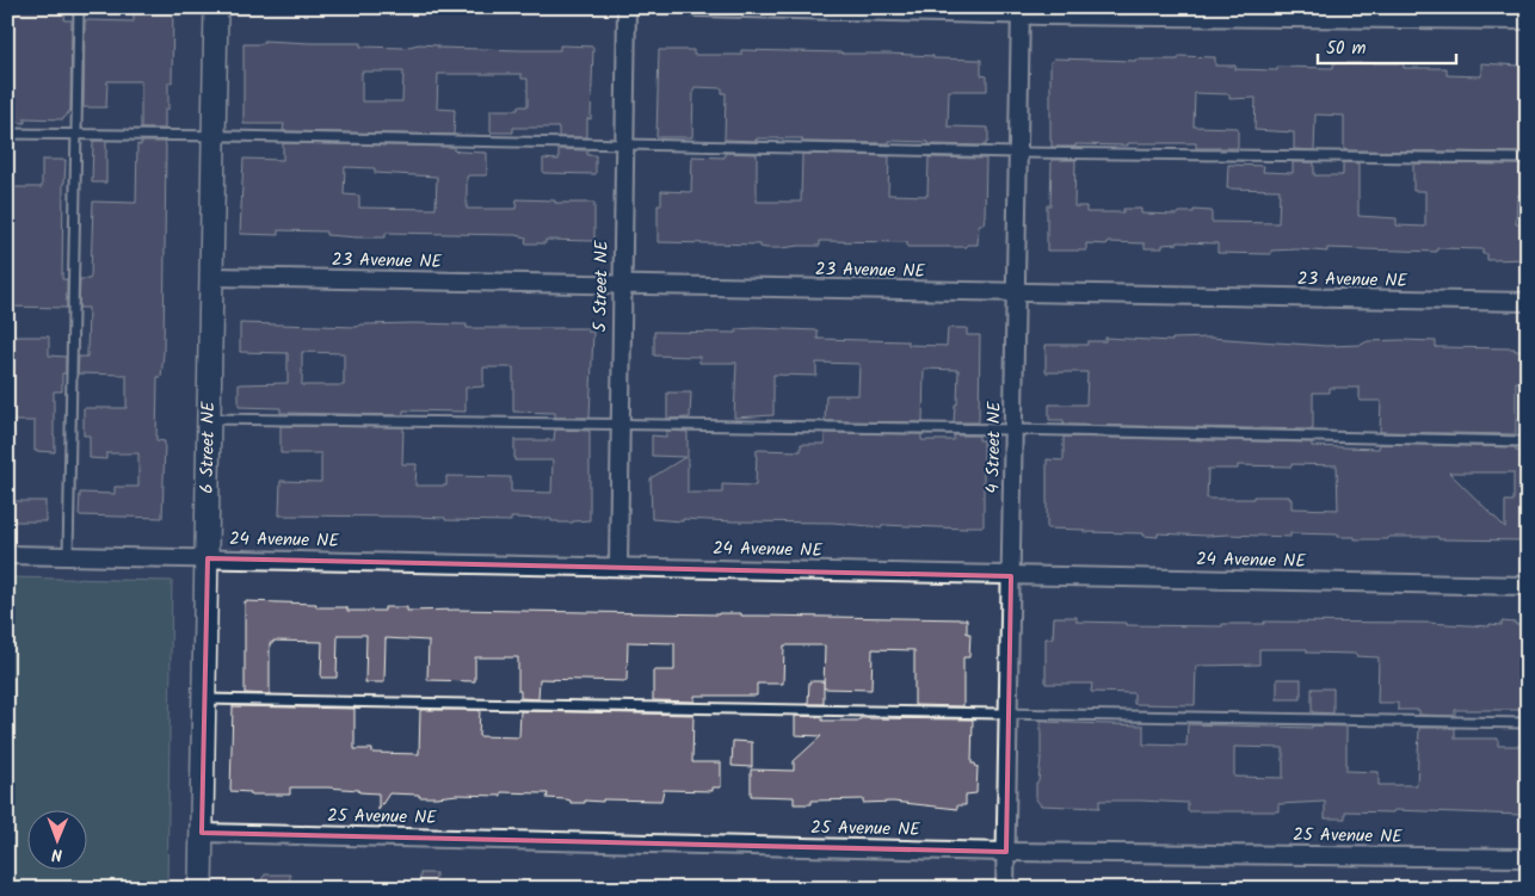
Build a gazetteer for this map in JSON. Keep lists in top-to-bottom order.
{
  "streets": {
    "street": [
      "23 Avenue NE",
      "5 Street NE",
      "6 Street NE",
      "4 Street NE",
      "24 Avenue NE",
      "25 Avenue NE"
    ]
  },
  "crossings": [
    ["23 Avenue NE", "5 Street NE"],
    ["23 Avenue NE", "6 Street NE"],
    ["23 Avenue NE", "4 Street NE"],
    ["5 Street NE", "24 Avenue NE"],
    ["6 Street NE", "24 Avenue NE"],
    ["6 Street NE", "25 Avenue NE"],
    ["4 Street NE", "24 Avenue NE"],
    ["4 Street NE", "25 Avenue NE"]
  ],
  "scale_bar": "50 m",
  "north": "bottom"
}
